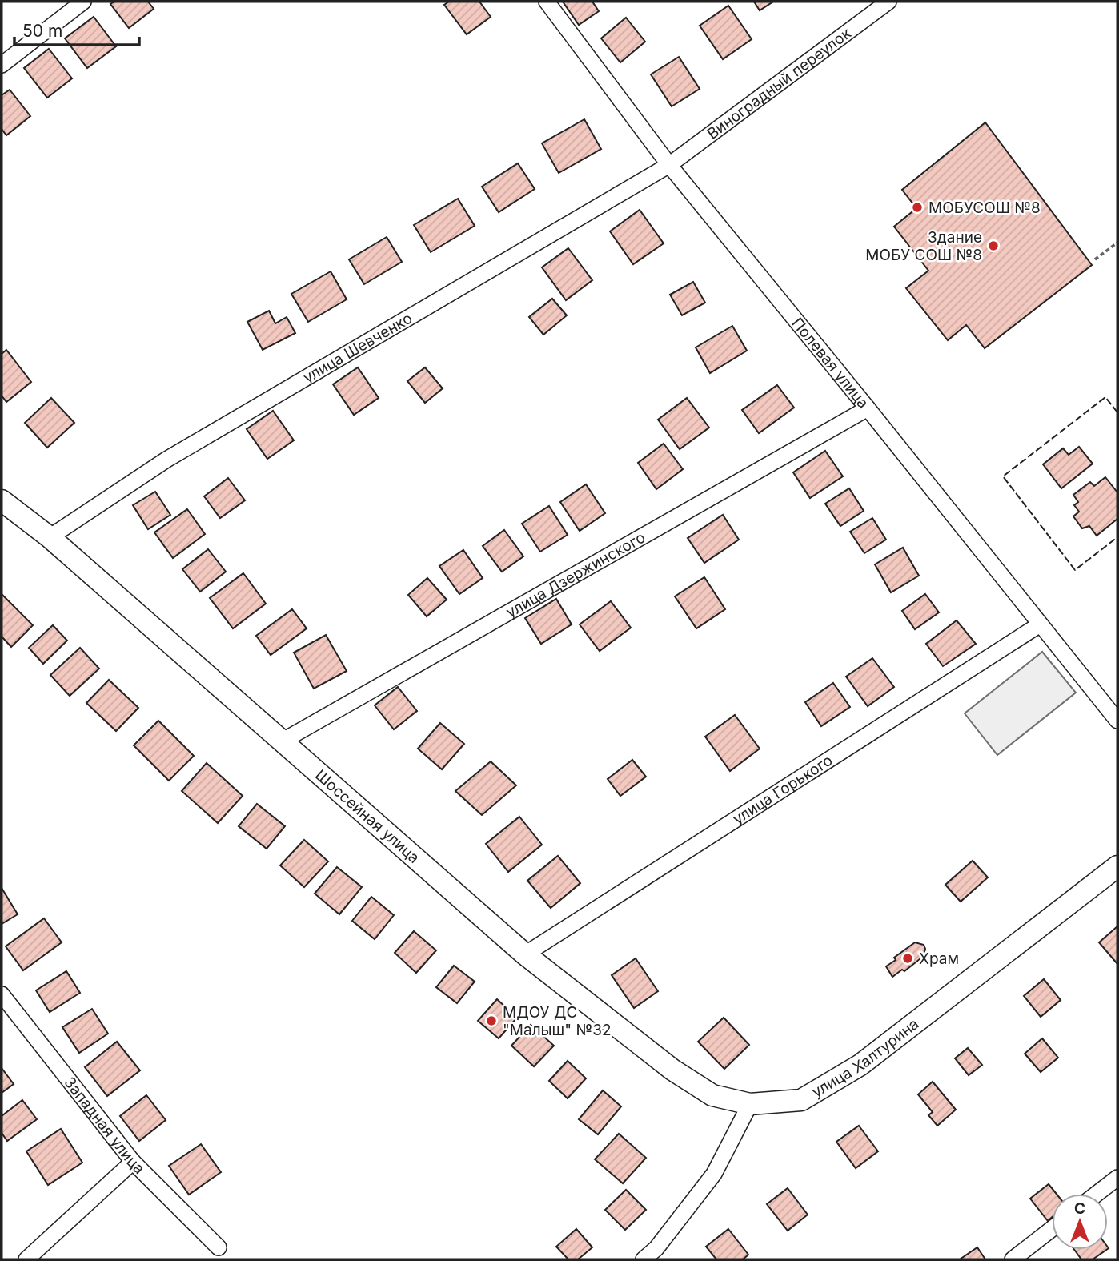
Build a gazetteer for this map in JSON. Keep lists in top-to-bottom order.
{
  "streets": {
    "main road": ["Шоссейная улица", "улица Халтурина"],
    "street": [
      "Виноградный переулок",
      "улица Шевченко",
      "Полевая улица",
      "улица Дзержинского",
      "улица Горького",
      "Западная улица"
    ]
  },
  "crossings": [
    ["Виноградный переулок", "улица Шевченко"],
    ["Виноградный переулок", "Полевая улица"],
    ["улица Шевченко", "Полевая улица"],
    ["улица Шевченко", "Шоссейная улица"],
    ["Полевая улица", "улица Дзержинского"],
    ["Полевая улица", "улица Горького"],
    ["улица Дзержинского", "Шоссейная улица"],
    ["улица Горького", "Шоссейная улица"],
    ["Шоссейная улица", "улица Халтурина"]
  ],
  "places": [
    "МОБУСОШ №8",
    "Здание МОБУ СОШ №8",
    "Храм",
    "МДОУ ДС \"Малыш\" №32"
  ],
  "scale_bar": "50 m",
  "north": "top"
}
